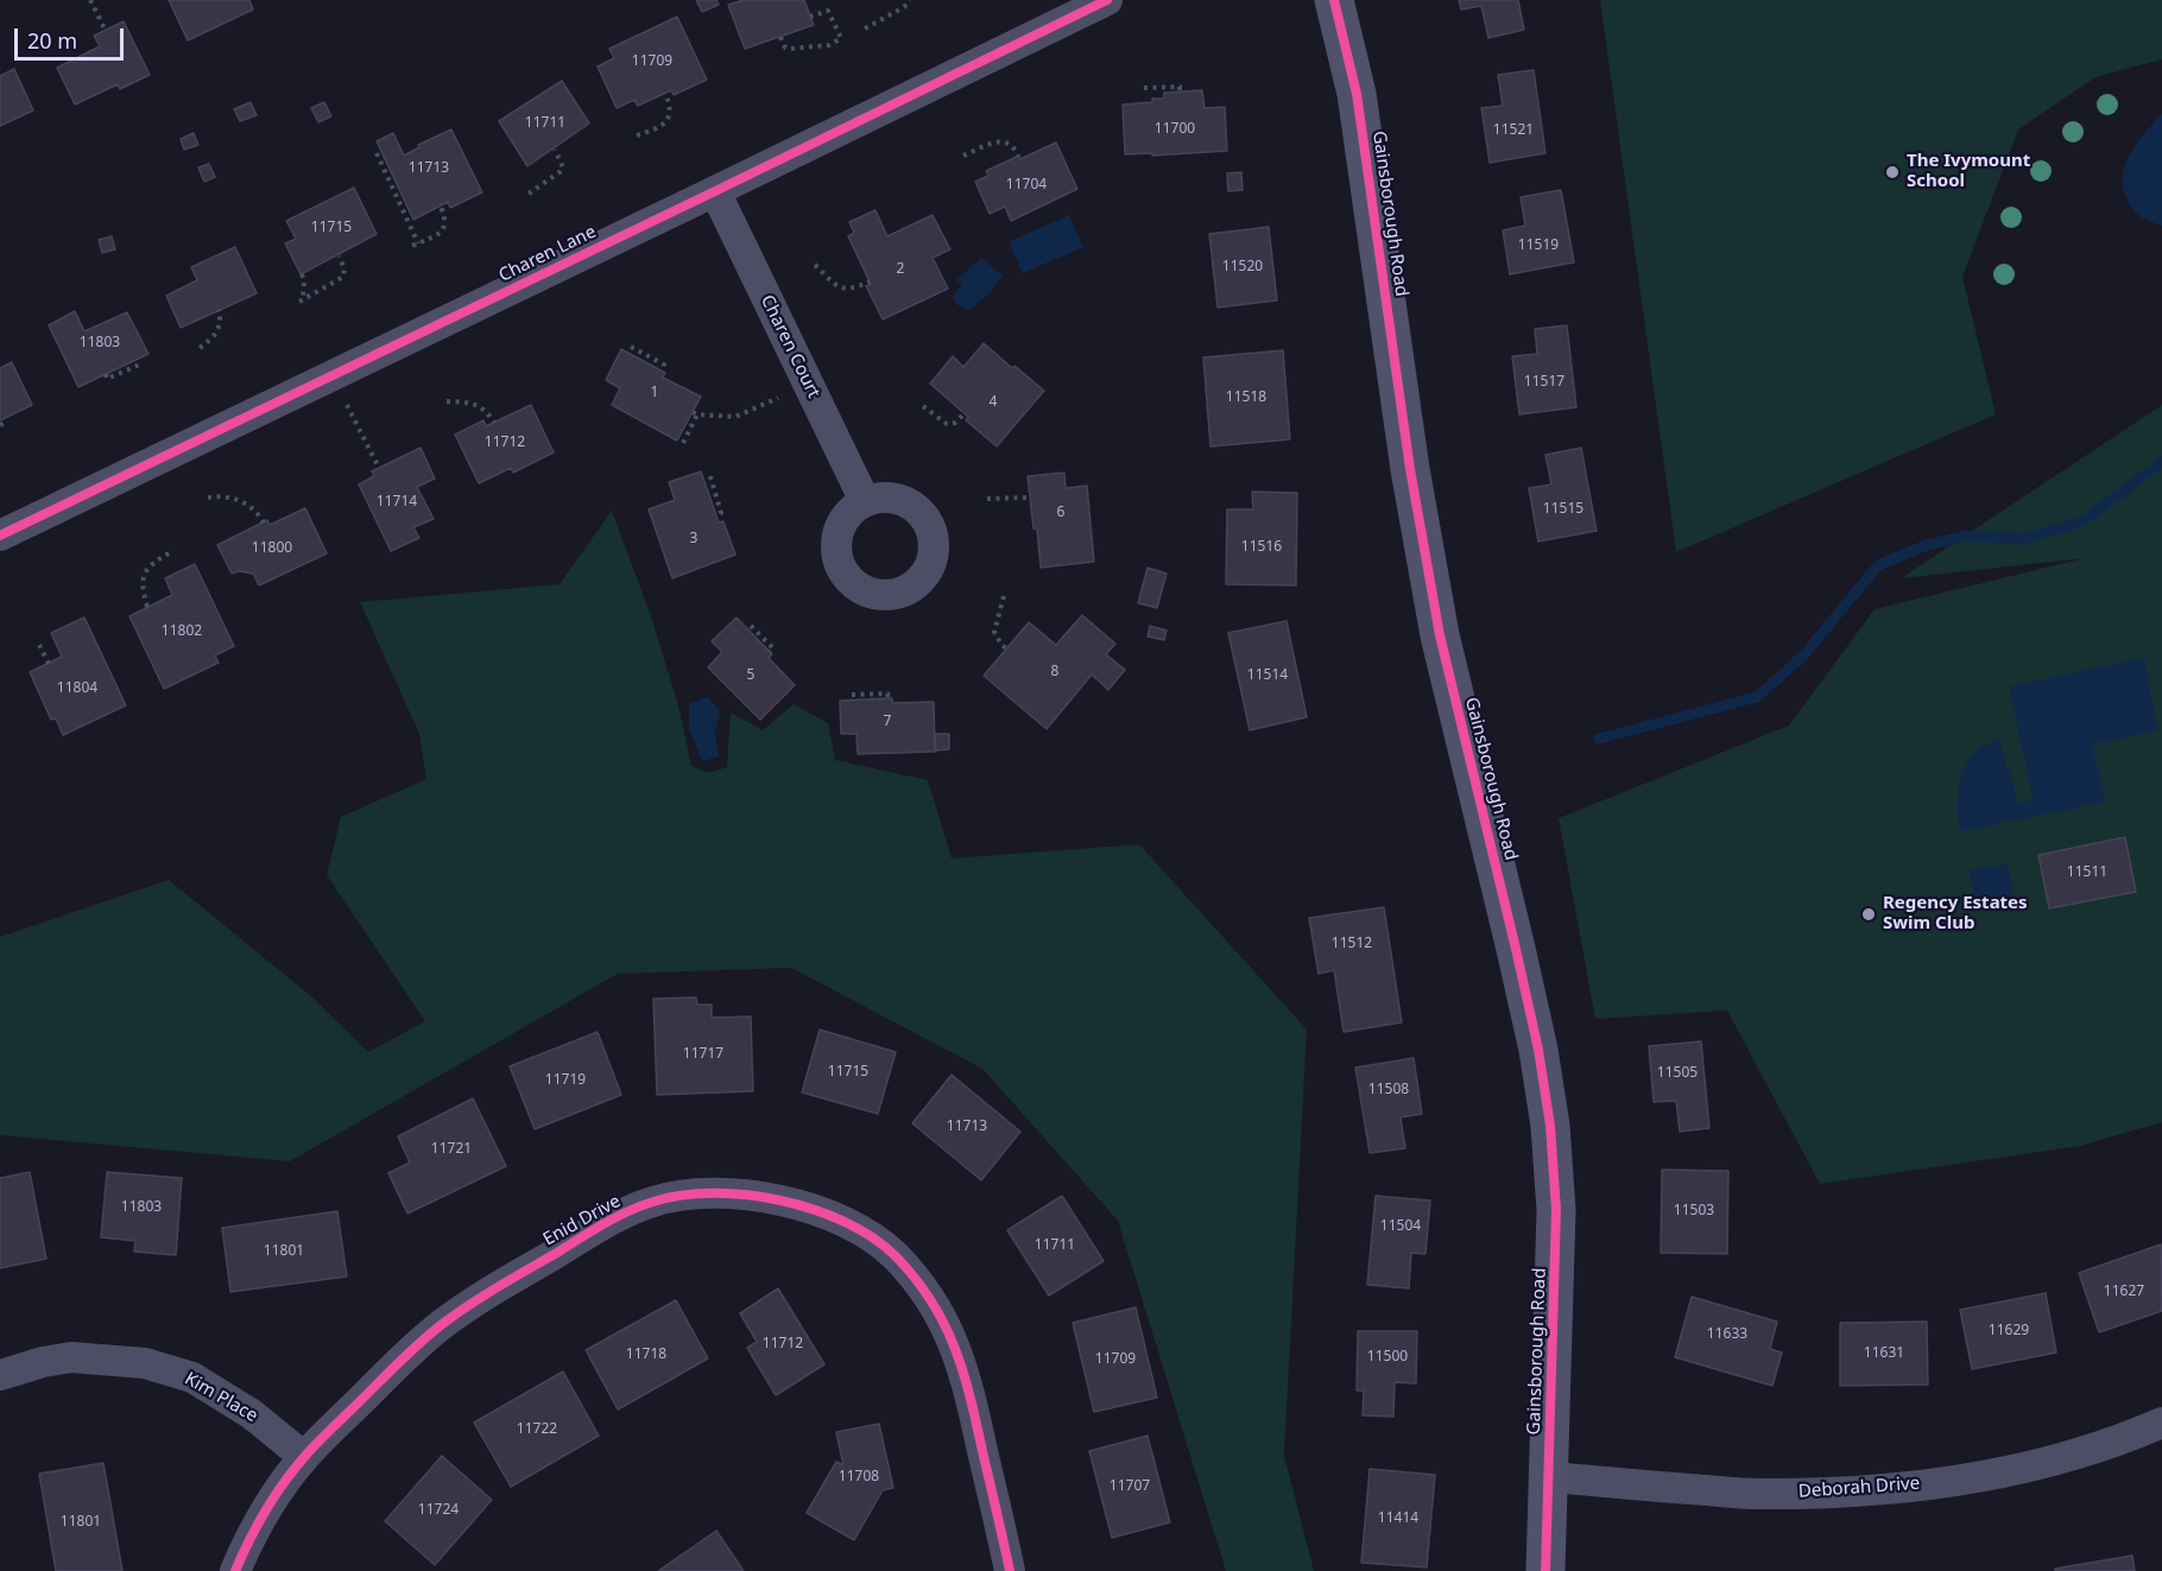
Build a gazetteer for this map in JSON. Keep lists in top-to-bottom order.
{
  "streets": {
    "street": [
      "Gainsborough Road",
      "Charen Lane",
      "Charen Court",
      "Enid Drive",
      "Kim Place",
      "Deborah Drive"
    ]
  },
  "crossings": [
    ["Gainsborough Road", "Deborah Drive"],
    ["Charen Lane", "Charen Court"],
    ["Enid Drive", "Kim Place"]
  ],
  "places": ["The Ivymount School", "Regency Estates Swim Club"],
  "house_numbers": [
    "11709",
    "11711",
    "11700",
    "11521",
    "11713",
    "11704",
    "11715",
    "11519",
    "11520",
    "2",
    "11803",
    "11517",
    "1",
    "11518",
    "4",
    "11712",
    "11714",
    "11515",
    "6",
    "3",
    "11516",
    "11800",
    "11802",
    "8",
    "5",
    "11514",
    "11804",
    "7",
    "11511",
    "11512",
    "11717",
    "11715",
    "11505",
    "11719",
    "11508",
    "11713",
    "11721",
    "11803",
    "11503",
    "11504",
    "11711",
    "11801",
    "11627",
    "11629",
    "11633",
    "11712",
    "11631",
    "11718",
    "11500",
    "11709",
    "11722",
    "11708",
    "11707",
    "11724",
    "11414",
    "11801"
  ],
  "scale_bar": "20 m"
}
